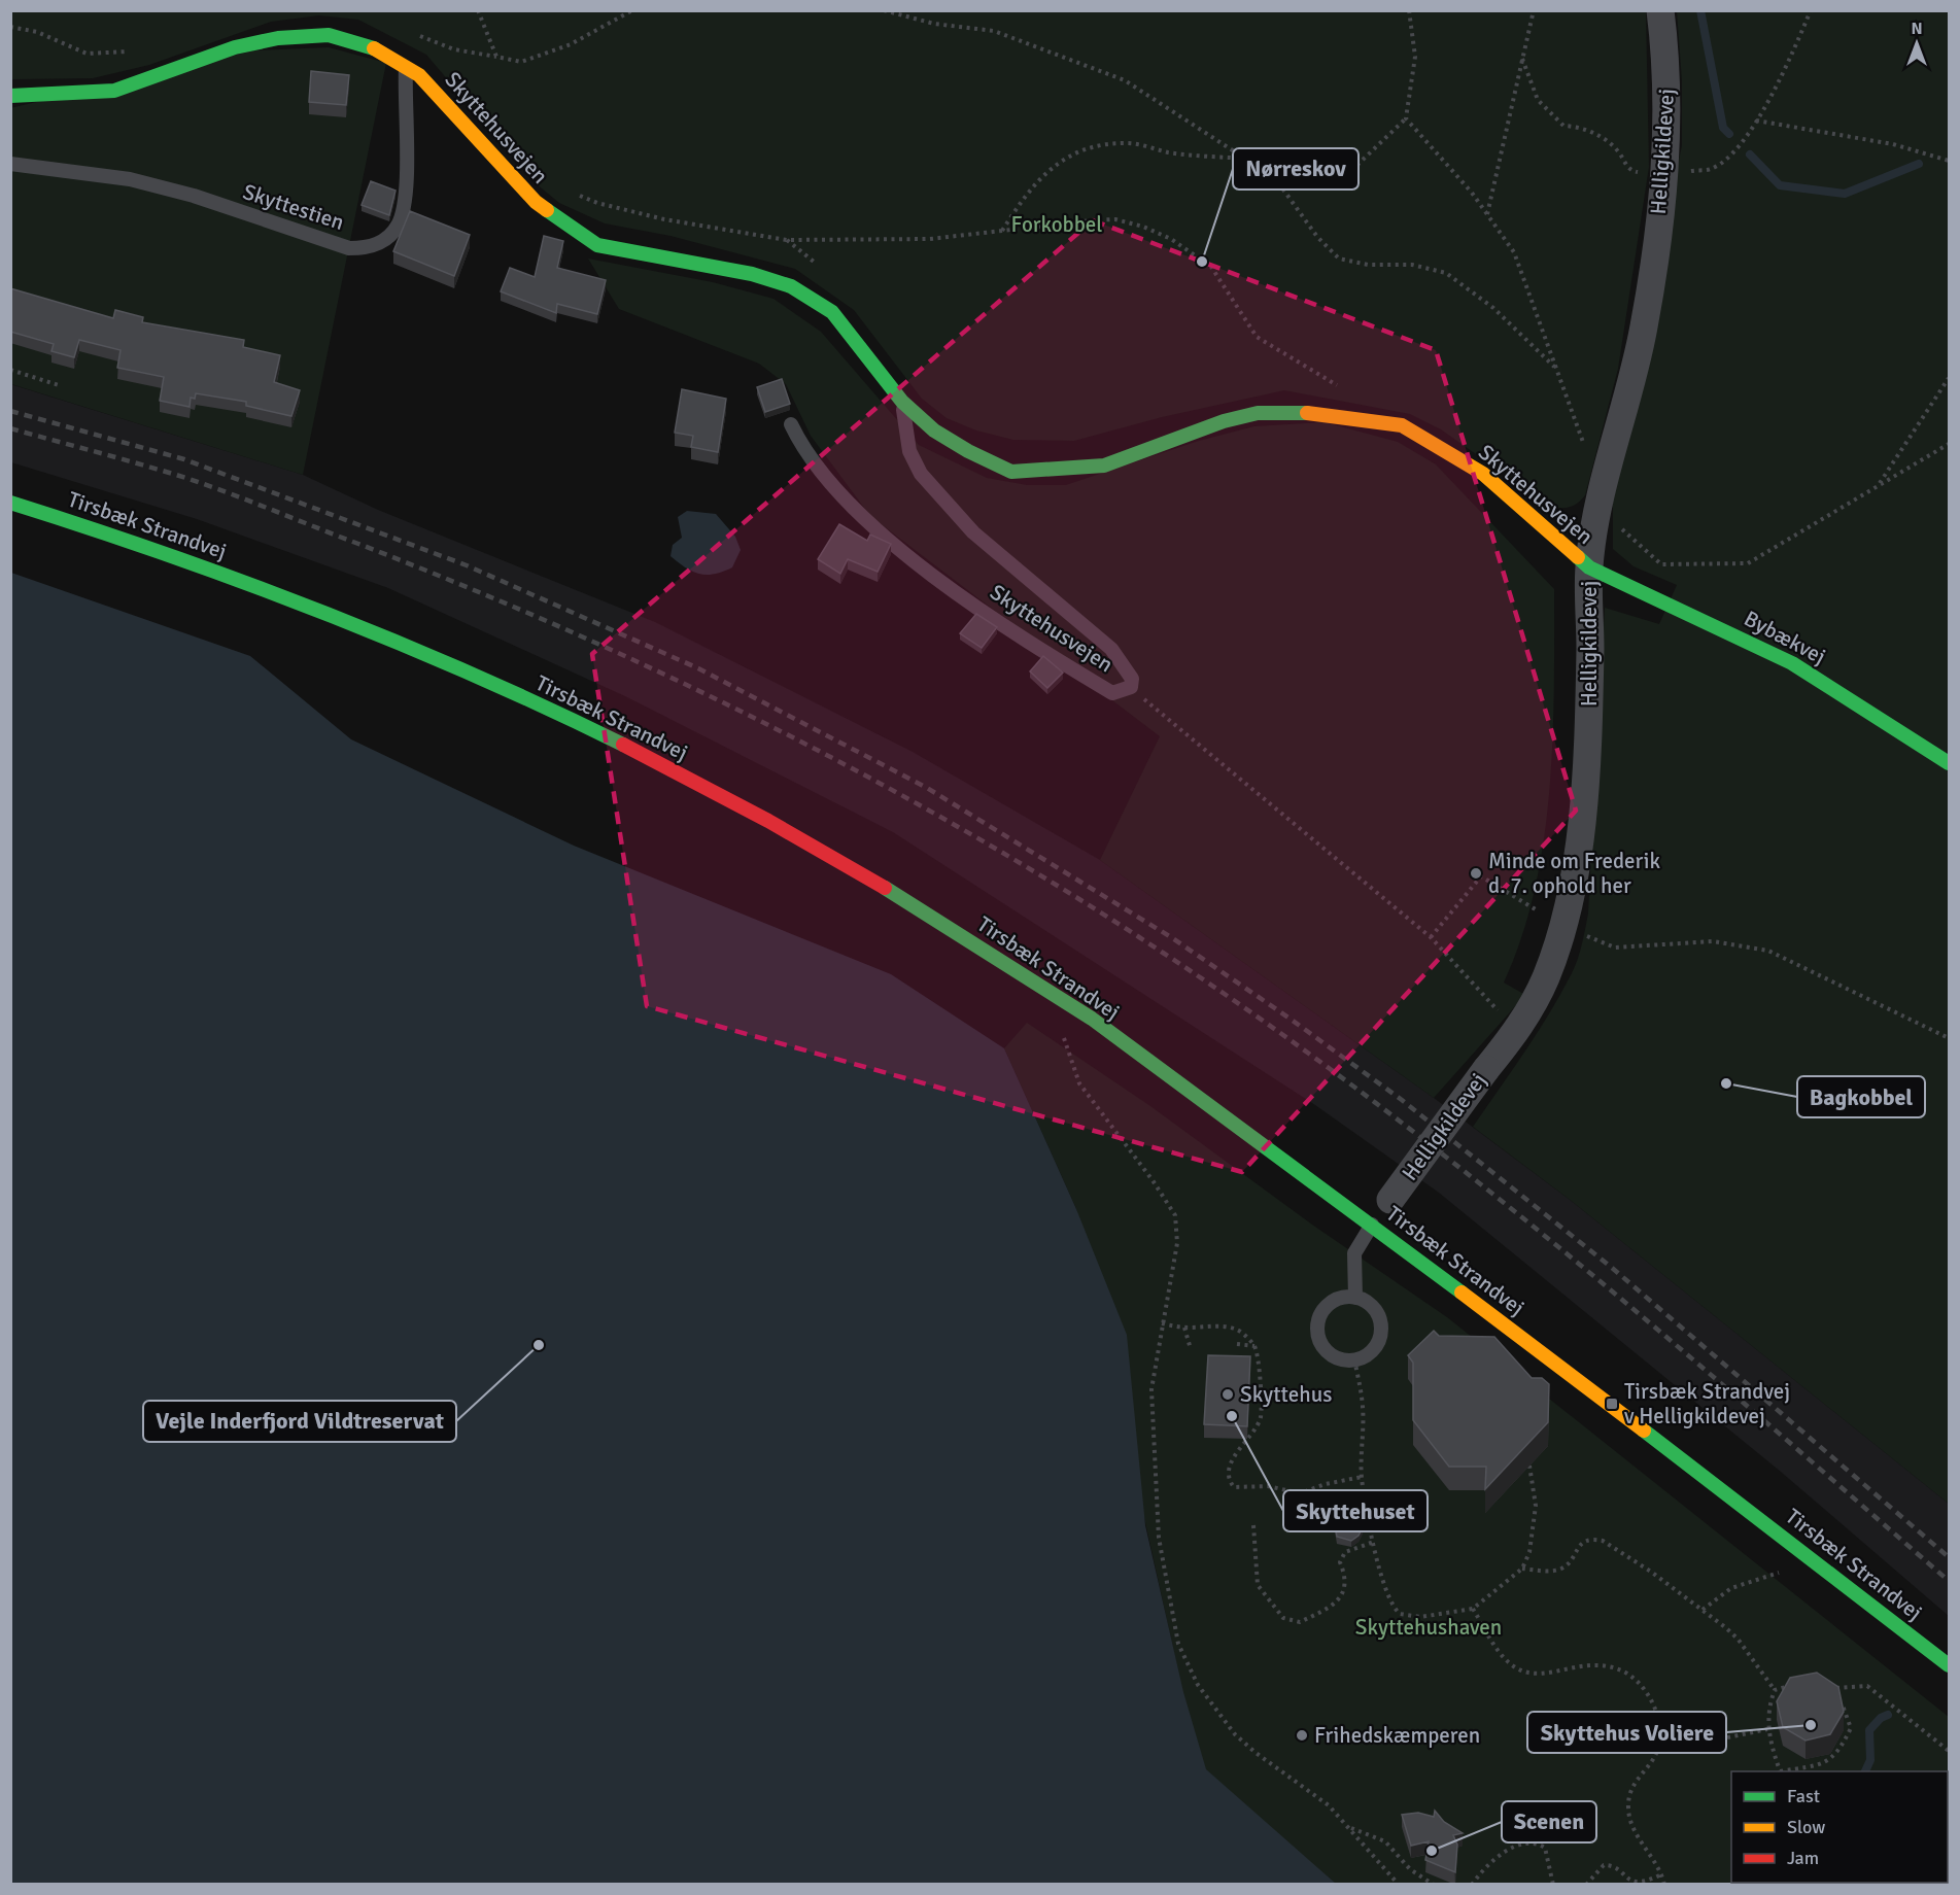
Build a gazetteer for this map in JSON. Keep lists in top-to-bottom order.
{
  "streets": {
    "street": [
      "Skyttehusvejen",
      "Helligkildevej",
      "Tirsbæk Strandvej",
      "Bybækvej"
    ],
    "lane": ["Skyttestien"]
  },
  "crossings": [
    ["Skyttehusvejen", "Helligkildevej"],
    ["Skyttehusvejen", "Skyttestien"],
    ["Skyttehusvejen", "Bybækvej"],
    ["Helligkildevej", "Tirsbæk Strandvej"],
    ["Helligkildevej", "Bybækvej"]
  ],
  "parks": ["Forkobbel", "Skyttehushaven"],
  "places": {
    "other": [
      "Nørreskov",
      "Minde om Frederik d. 7. ophold her",
      "Bagkobbel",
      "Vejle Inderfjord Vildtreservat",
      "Skyttehus",
      "Skyttehuset",
      "Skyttehus Voliere",
      "Frihedskæmperen",
      "Scenen"
    ],
    "transit": ["Tirsbæk Strandvej v Helligkildevej"]
  },
  "legend": ["Fast", "Slow", "Jam"],
  "north": "top"
}
